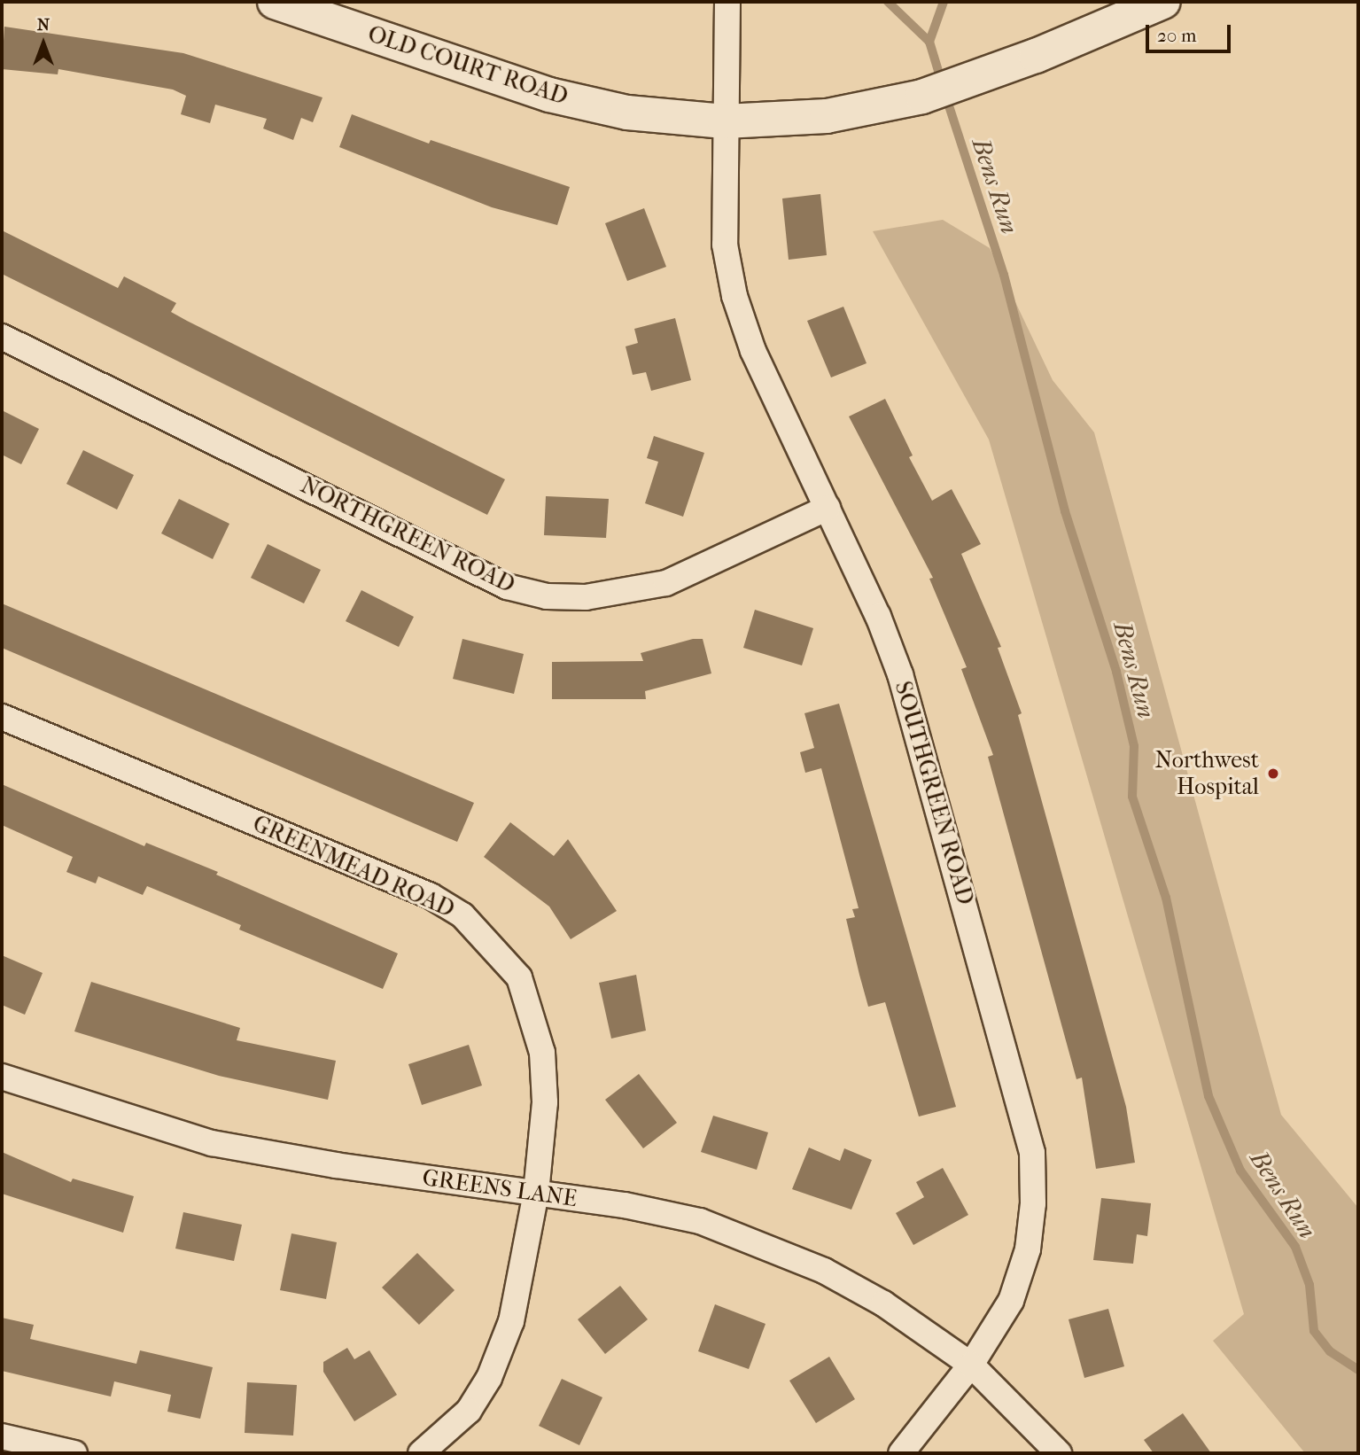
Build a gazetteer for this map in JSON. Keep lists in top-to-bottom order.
{
  "streets": {
    "main road": ["OLD COURT ROAD"],
    "street": [
      "NORTHGREEN ROAD",
      "SOUTHGREEN ROAD",
      "GREENMEAD ROAD",
      "GREENS LANE"
    ]
  },
  "crossings": [
    ["OLD COURT ROAD", "SOUTHGREEN ROAD"],
    ["NORTHGREEN ROAD", "SOUTHGREEN ROAD"],
    ["SOUTHGREEN ROAD", "GREENS LANE"],
    ["GREENMEAD ROAD", "GREENS LANE"]
  ],
  "water": ["Bens Run"],
  "places": ["Northwest Hospital"],
  "scale_bar": "20 m",
  "north": "top"
}
